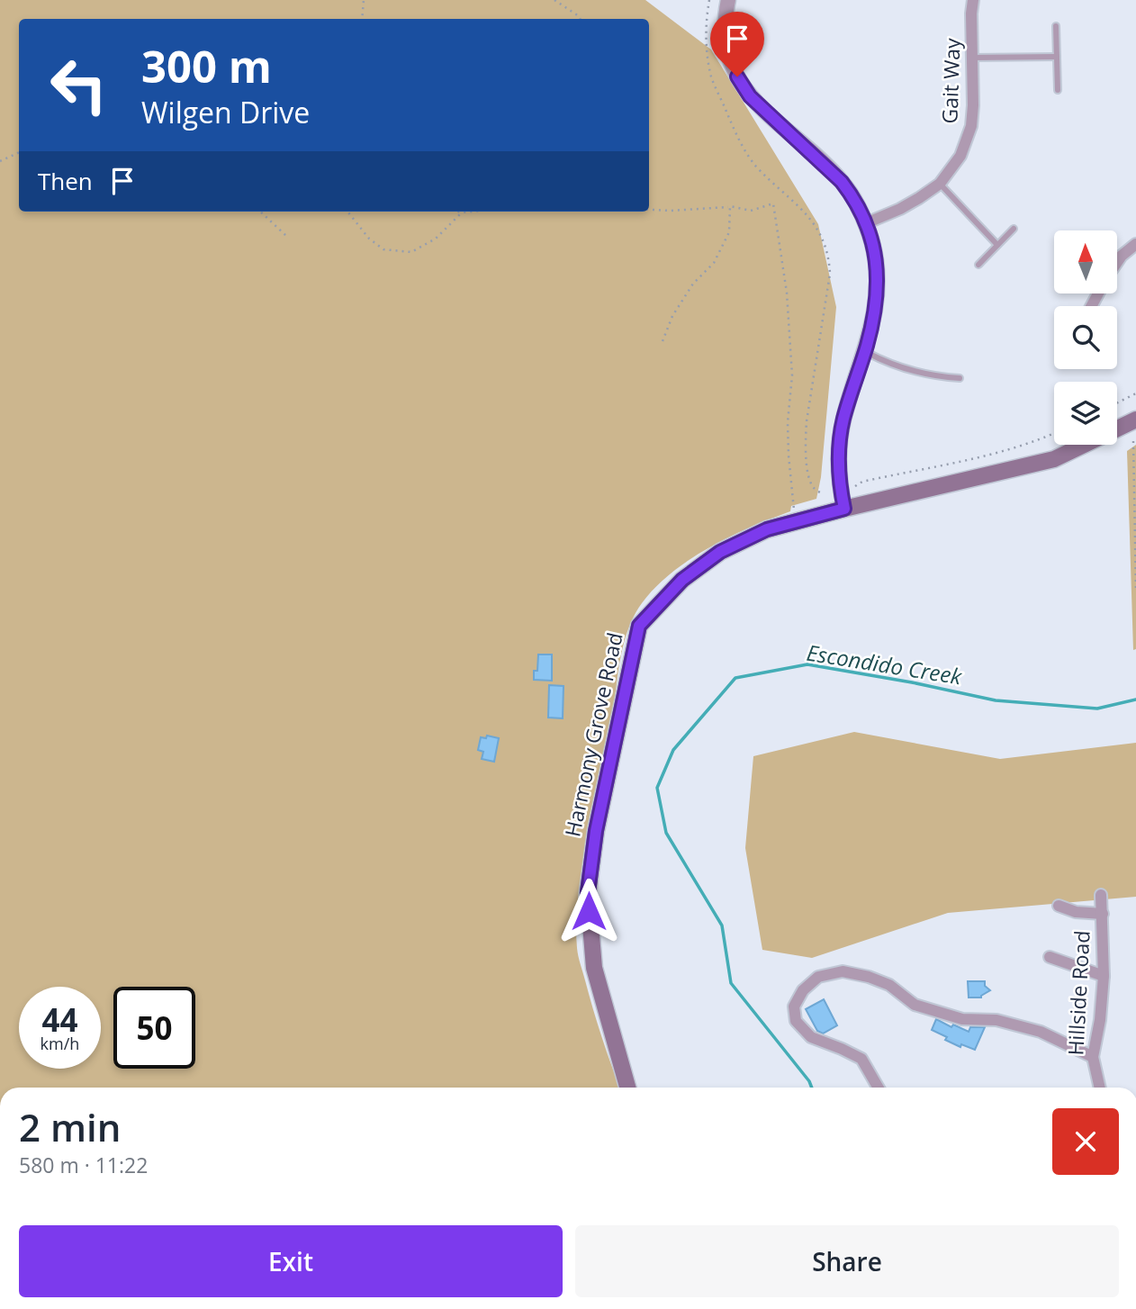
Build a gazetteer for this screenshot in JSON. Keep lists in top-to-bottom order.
{
  "streets": {
    "main road": ["Harmony Grove Road"],
    "street": ["Gait Way", "Hillside Road"]
  },
  "water": ["Escondido Creek"],
  "north": "top",
  "page": {
    "turn": ["300 m", "Wilgen Drive"],
    "then": "Then",
    "speed": "44 km/h",
    "limit": "50",
    "heading": ["2 min", "580 m · 11:22"],
    "buttons": ["Exit", "Share"]
  }
}
